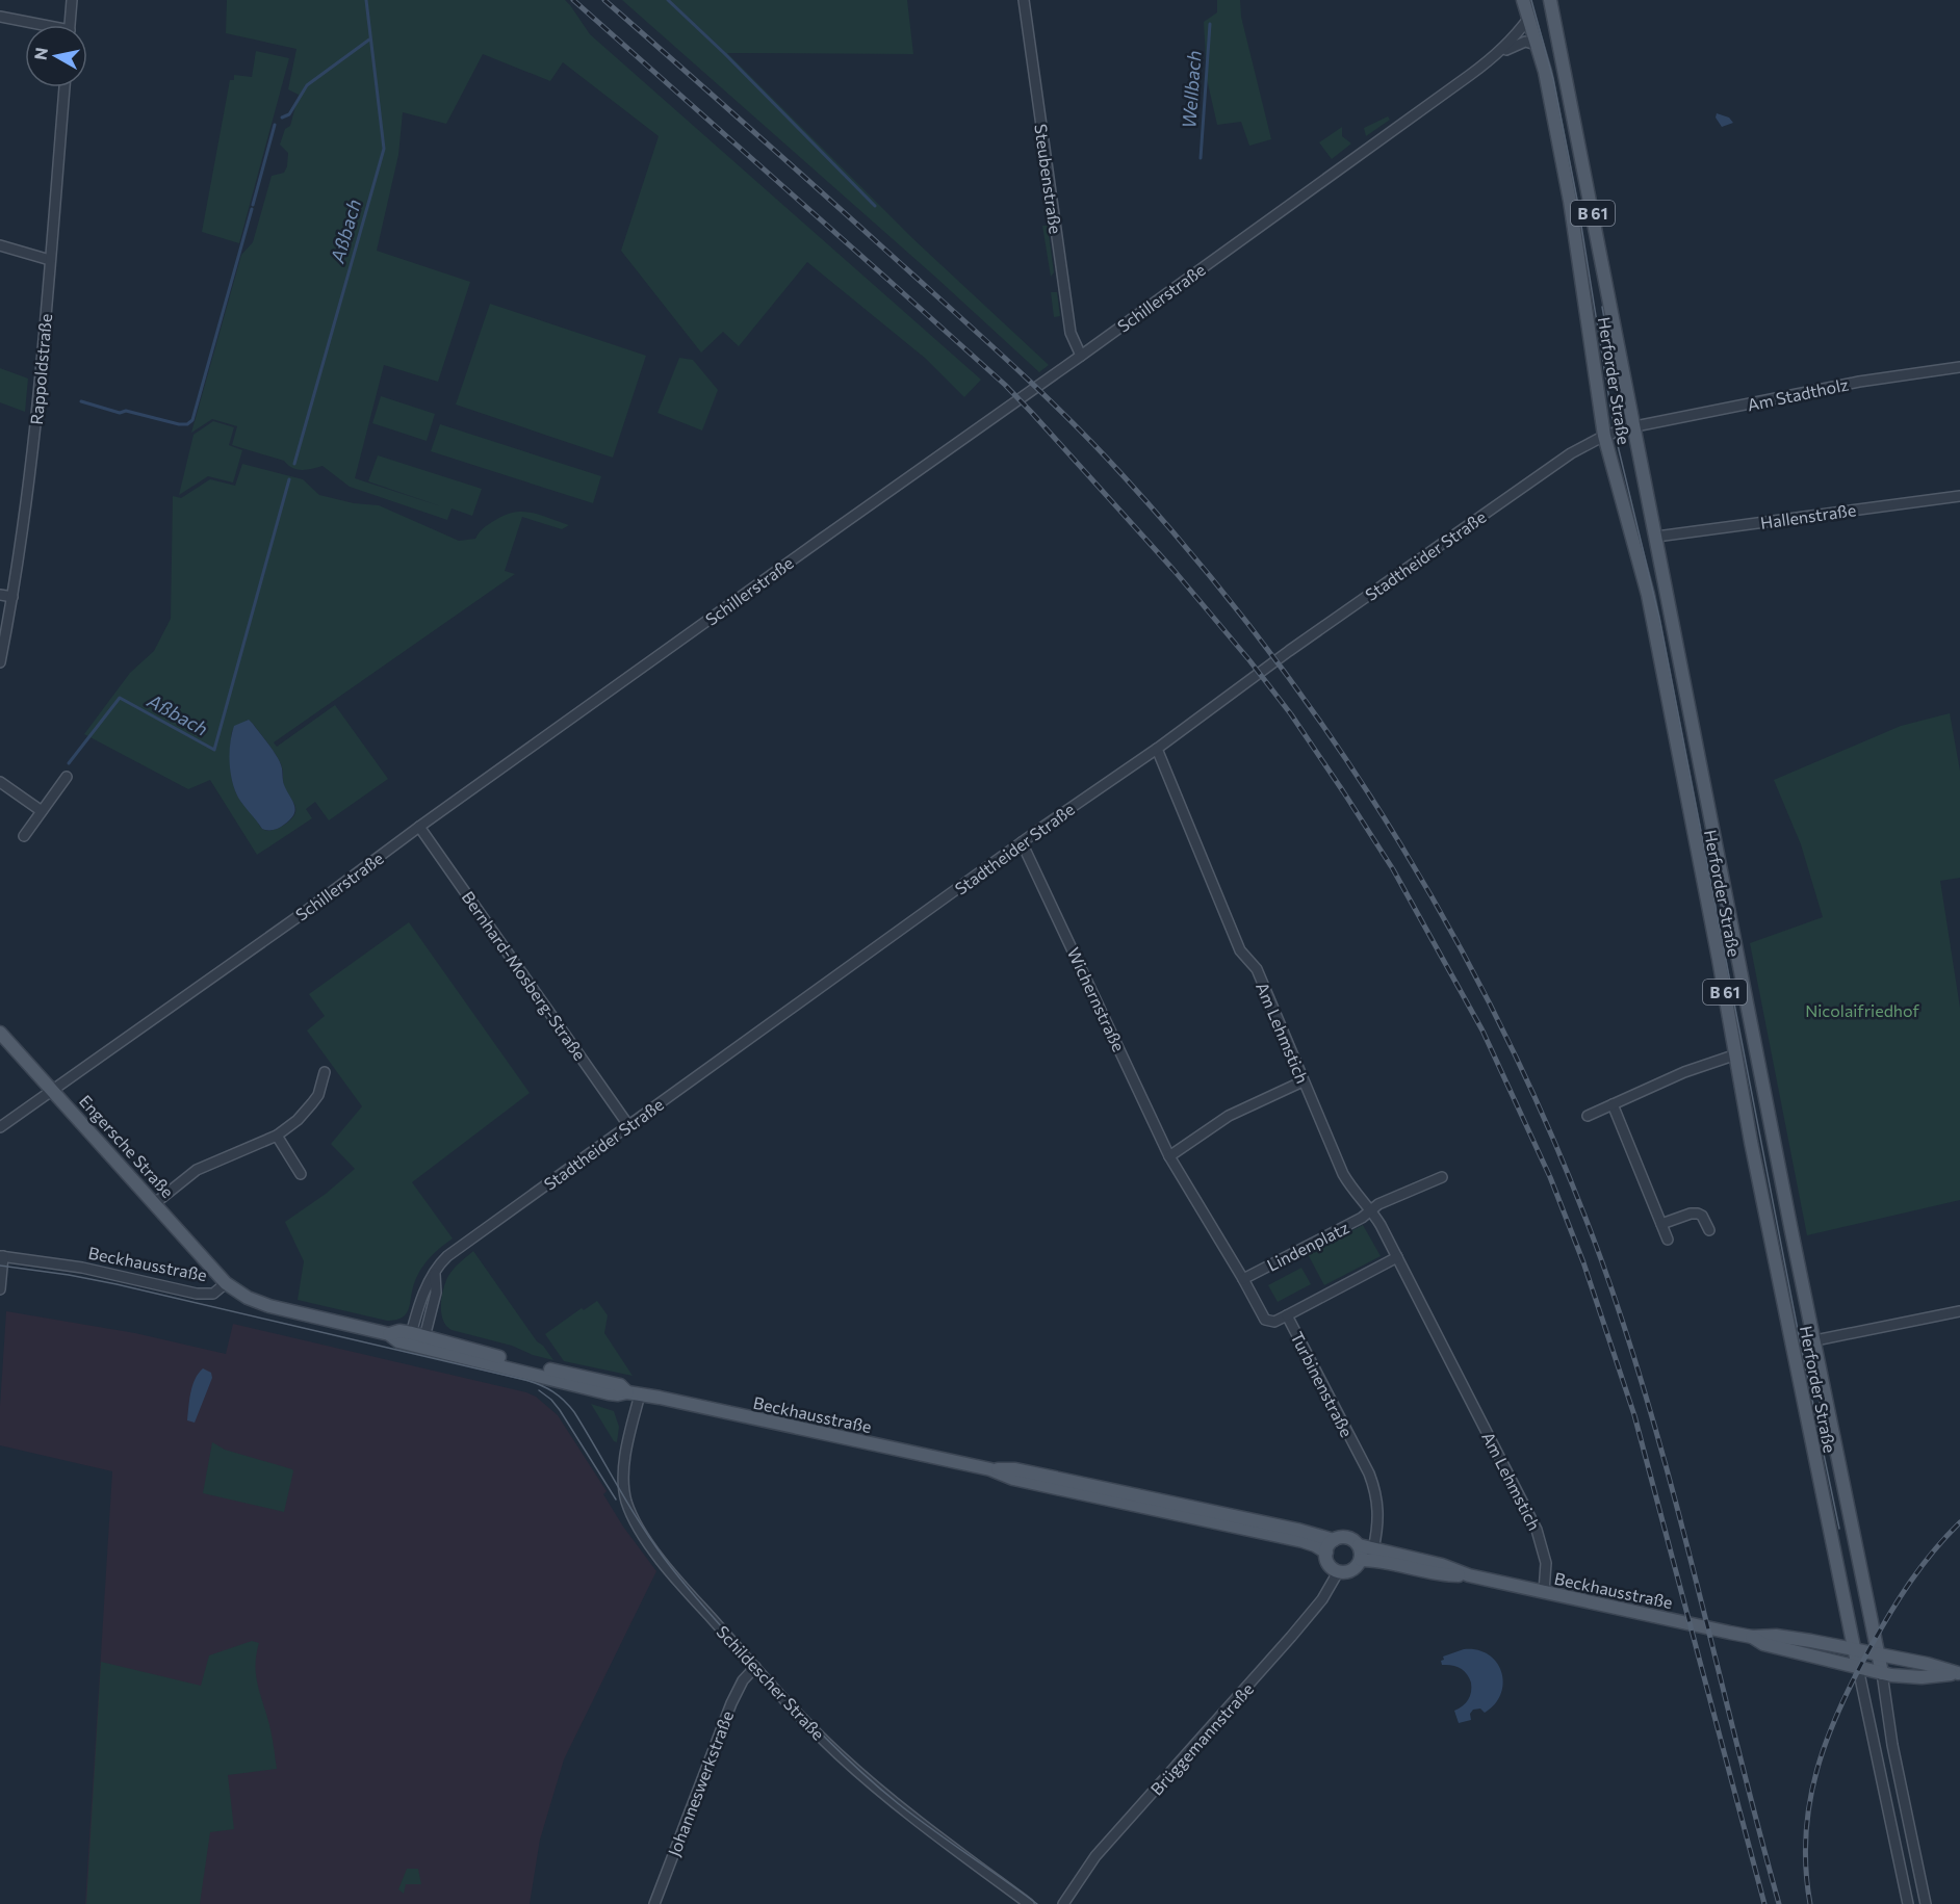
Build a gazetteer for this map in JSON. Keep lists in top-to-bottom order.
{
  "streets": {
    "main road": [
      "B 61",
      "Herforder Straße",
      "Engersche Straße",
      "Beckhausstraße"
    ],
    "street": [
      "Steubenstraße",
      "Schillerstraße",
      "Rappoldstraße",
      "Am Stadtholz",
      "Hallenstraße",
      "Stadtheider Straße",
      "Bernhard-Mosberg-Straße",
      "Wichernstraße",
      "Am Lehmstich",
      "Lindenplatz",
      "Turbinenstraße",
      "Schildescher Straße",
      "Brüggemannstraße",
      "Johanneswerkstraße"
    ]
  },
  "crossings": [
    ["Steubenstraße", "Schillerstraße"],
    ["Schillerstraße", "Herforder Straße"],
    ["Schillerstraße", "Bernhard-Mosberg-Straße"],
    ["Schillerstraße", "Engersche Straße"],
    ["Herforder Straße", "Am Stadtholz"],
    ["Herforder Straße", "Hallenstraße"],
    ["Herforder Straße", "Stadtheider Straße"],
    ["Herforder Straße", "Beckhausstraße"],
    ["Am Stadtholz", "Stadtheider Straße"],
    ["Stadtheider Straße", "Bernhard-Mosberg-Straße"],
    ["Stadtheider Straße", "Wichernstraße"],
    ["Stadtheider Straße", "Am Lehmstich"],
    ["Stadtheider Straße", "Beckhausstraße"],
    ["Wichernstraße", "Turbinenstraße"],
    ["Am Lehmstich", "Lindenplatz"],
    ["Am Lehmstich", "Beckhausstraße"],
    ["Engersche Straße", "Beckhausstraße"],
    ["Lindenplatz", "Turbinenstraße"],
    ["Beckhausstraße", "Turbinenstraße"],
    ["Beckhausstraße", "Schildescher Straße"],
    ["Beckhausstraße", "Brüggemannstraße"],
    ["Schildescher Straße", "Johanneswerkstraße"]
  ],
  "water": ["Wellbach", "Aßbach"],
  "parks": ["Nicolaifriedhof"],
  "north": "left"
}
